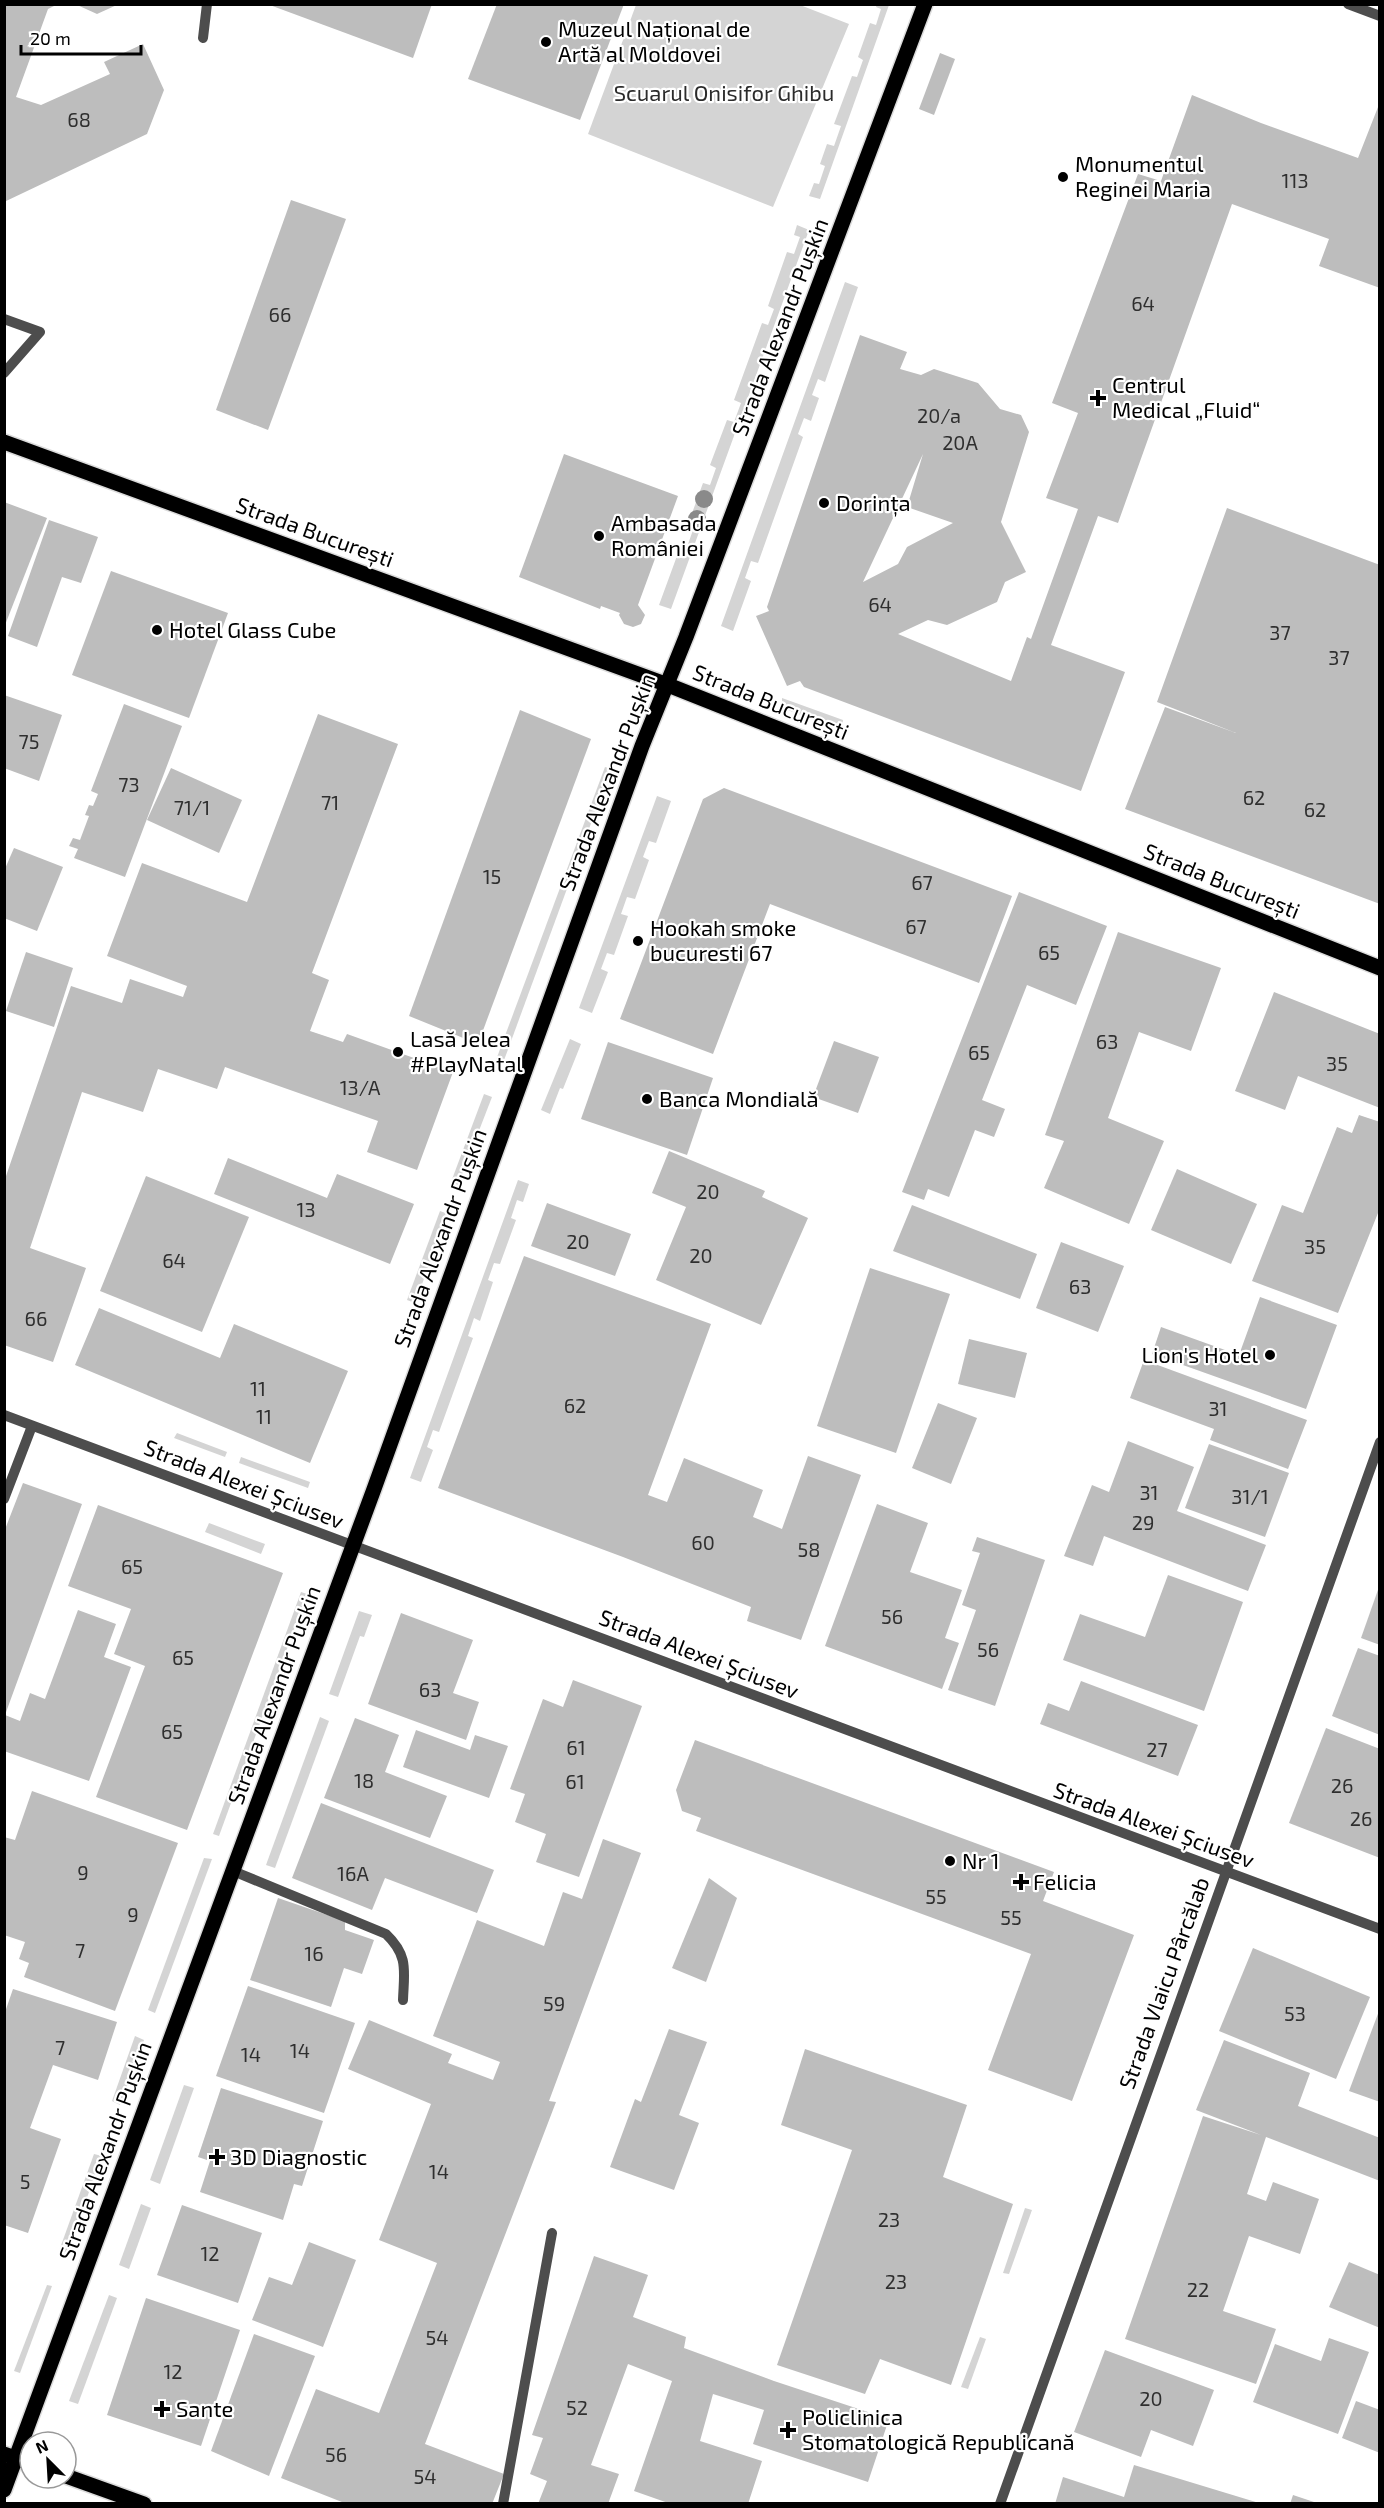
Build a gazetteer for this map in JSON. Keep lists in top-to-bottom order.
{
  "streets": {
    "main road": ["Strada Alexandr Pușkin", "Strada București"],
    "street": ["Strada Alexei Șciusev", "Strada Vlaicu Pârcălab"]
  },
  "crossings": [
    ["Strada Alexandr Pușkin", "Strada București"],
    ["Strada Alexandr Pușkin", "Strada Alexei Șciusev"],
    ["Strada Alexei Șciusev", "Strada Vlaicu Pârcălab"]
  ],
  "parks": ["Scuarul Onisifor Ghibu"],
  "places": {
    "other": [
      "Muzeul Național de Artă al Moldovei",
      "Monumentul Reginei Maria",
      "Dorința",
      "Ambasada României",
      "Hotel Glass Cube",
      "Hookah smoke bucuresti 67",
      "Lasă Jelea #PlayNatal",
      "Banca Mondială",
      "Lion's Hotel",
      "Nr 1"
    ],
    "health": [
      "Centrul Medical „Fluid“",
      "Felicia",
      "3D Diagnostic",
      "Sante",
      "Policlinica Stomatologică Republicană"
    ]
  },
  "house_numbers": [
    "68",
    "113",
    "64",
    "66",
    "20/a",
    "20A",
    "64",
    "37",
    "37",
    "75",
    "73",
    "62",
    "71",
    "71/1",
    "62",
    "15",
    "67",
    "67",
    "65",
    "63",
    "65",
    "35",
    "13/A",
    "20",
    "13",
    "20",
    "35",
    "20",
    "64",
    "63",
    "66",
    "11",
    "62",
    "31",
    "11",
    "31",
    "31/1",
    "29",
    "60",
    "58",
    "65",
    "56",
    "56",
    "65",
    "63",
    "65",
    "61",
    "27",
    "18",
    "61",
    "26",
    "26",
    "9",
    "16A",
    "55",
    "9",
    "55",
    "7",
    "16",
    "59",
    "53",
    "7",
    "14",
    "14",
    "14",
    "5",
    "23",
    "12",
    "23",
    "22",
    "54",
    "12",
    "20",
    "52",
    "56",
    "54"
  ],
  "scale_bar": "20 m",
  "north": "top left"
}
